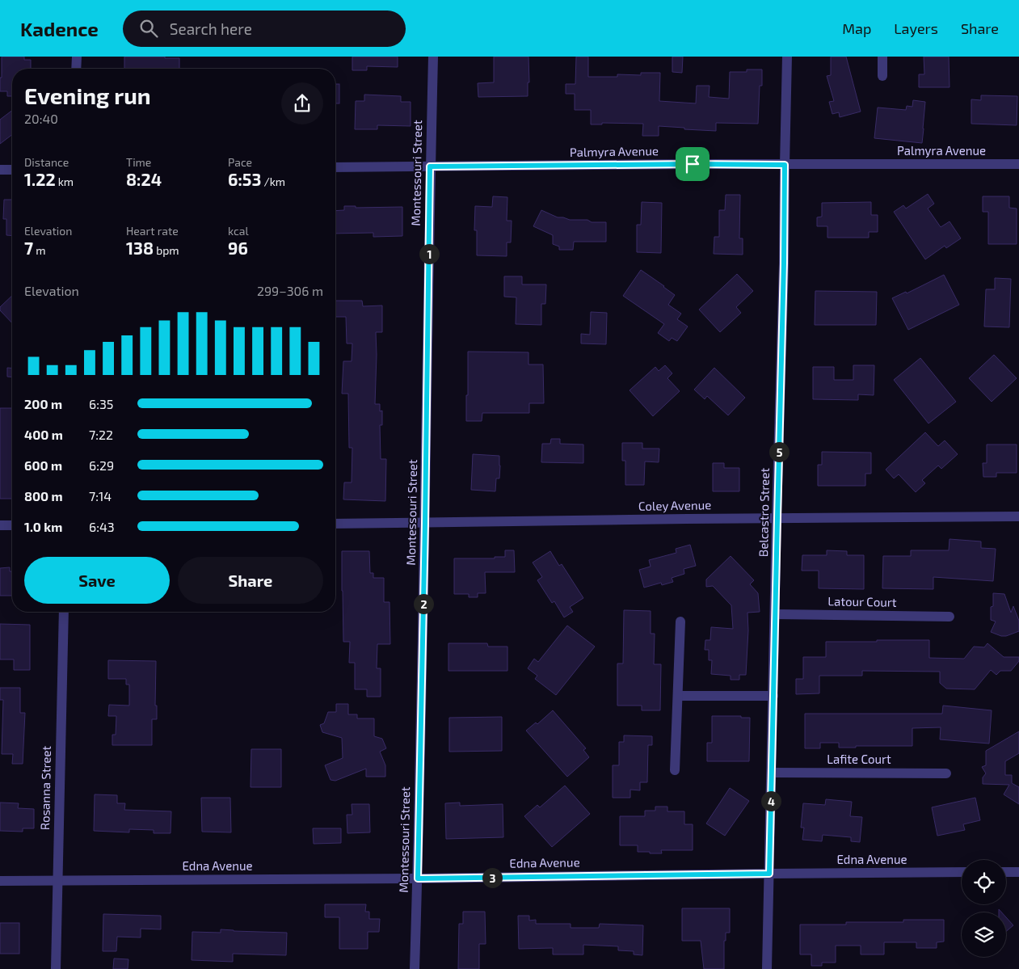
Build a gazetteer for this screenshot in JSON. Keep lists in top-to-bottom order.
{
  "streets": {
    "street": [
      "Palmyra Avenue",
      "Montessouri Street",
      "Coley Avenue",
      "Belcastro Street",
      "Latour Court",
      "Lafite Court",
      "Rosanna Street",
      "Edna Avenue"
    ]
  },
  "crossings": [
    ["Palmyra Avenue", "Montessouri Street"],
    ["Palmyra Avenue", "Belcastro Street"],
    ["Montessouri Street", "Coley Avenue"],
    ["Montessouri Street", "Edna Avenue"],
    ["Coley Avenue", "Belcastro Street"],
    ["Belcastro Street", "Latour Court"],
    ["Belcastro Street", "Lafite Court"],
    ["Belcastro Street", "Edna Avenue"],
    ["Rosanna Street", "Edna Avenue"]
  ],
  "page": {
    "header": "Kadence",
    "search": "Search here",
    "nav": ["Map", "Layers", "Share"],
    "heading": ["Evening run", "20:40"],
    "stats": [
      ["Distance", "1.22 km"],
      ["Time", "8:24"],
      ["Pace", "6:53 /km"],
      ["Elevation", "7 m"],
      ["Heart rate", "138 bpm"],
      ["kcal", "96"]
    ],
    "pins": [
      "1",
      "5",
      "2",
      "4",
      "3"
    ],
    "chart": ["Elevation", "299–306 m"],
    "list": [
      {
        "name": "200 m",
        "note": "6:35"
      },
      {
        "name": "400 m",
        "note": "7:22"
      },
      {
        "name": "600 m",
        "note": "6:29"
      },
      {
        "name": "800 m",
        "note": "7:14"
      },
      {
        "name": "1.0 km",
        "note": "6:43"
      }
    ],
    "buttons": ["Save", "Share"]
  }
}
